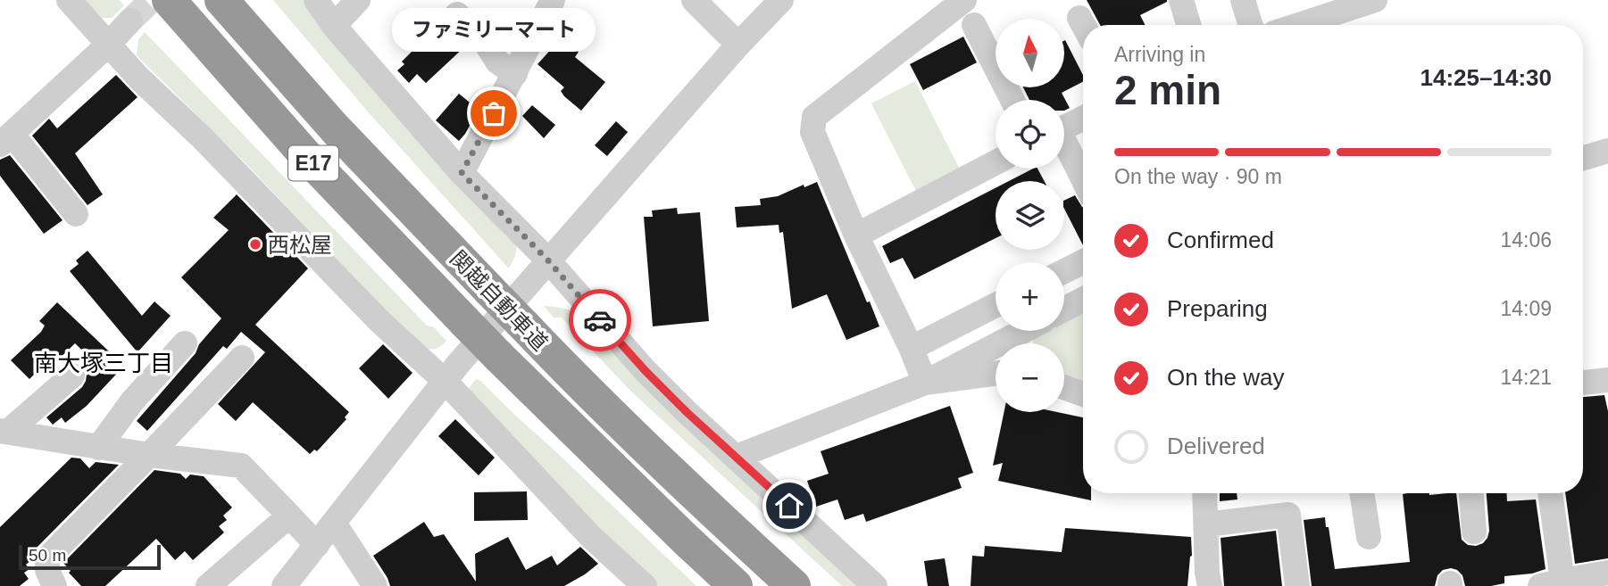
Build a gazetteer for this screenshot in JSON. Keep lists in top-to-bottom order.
{
  "streets": {
    "highway": ["E17", "関越自動車道"]
  },
  "districts": ["南大塚三丁目"],
  "places": ["ファミリーマート", "西松屋"],
  "scale_bar": "50 m",
  "north": "top",
  "page": {
    "bubble": "ファミリーマート",
    "map_buttons": ["+", "−"],
    "heading": ["2 min", "Arriving in", "14:25–14:30"],
    "bar": "On the way · 90 m",
    "list": [
      ["Confirmed", "14:06"],
      ["Preparing", "14:09"],
      ["On the way", "14:21"],
      "Delivered"
    ],
    "scale": "50 m"
  }
}
